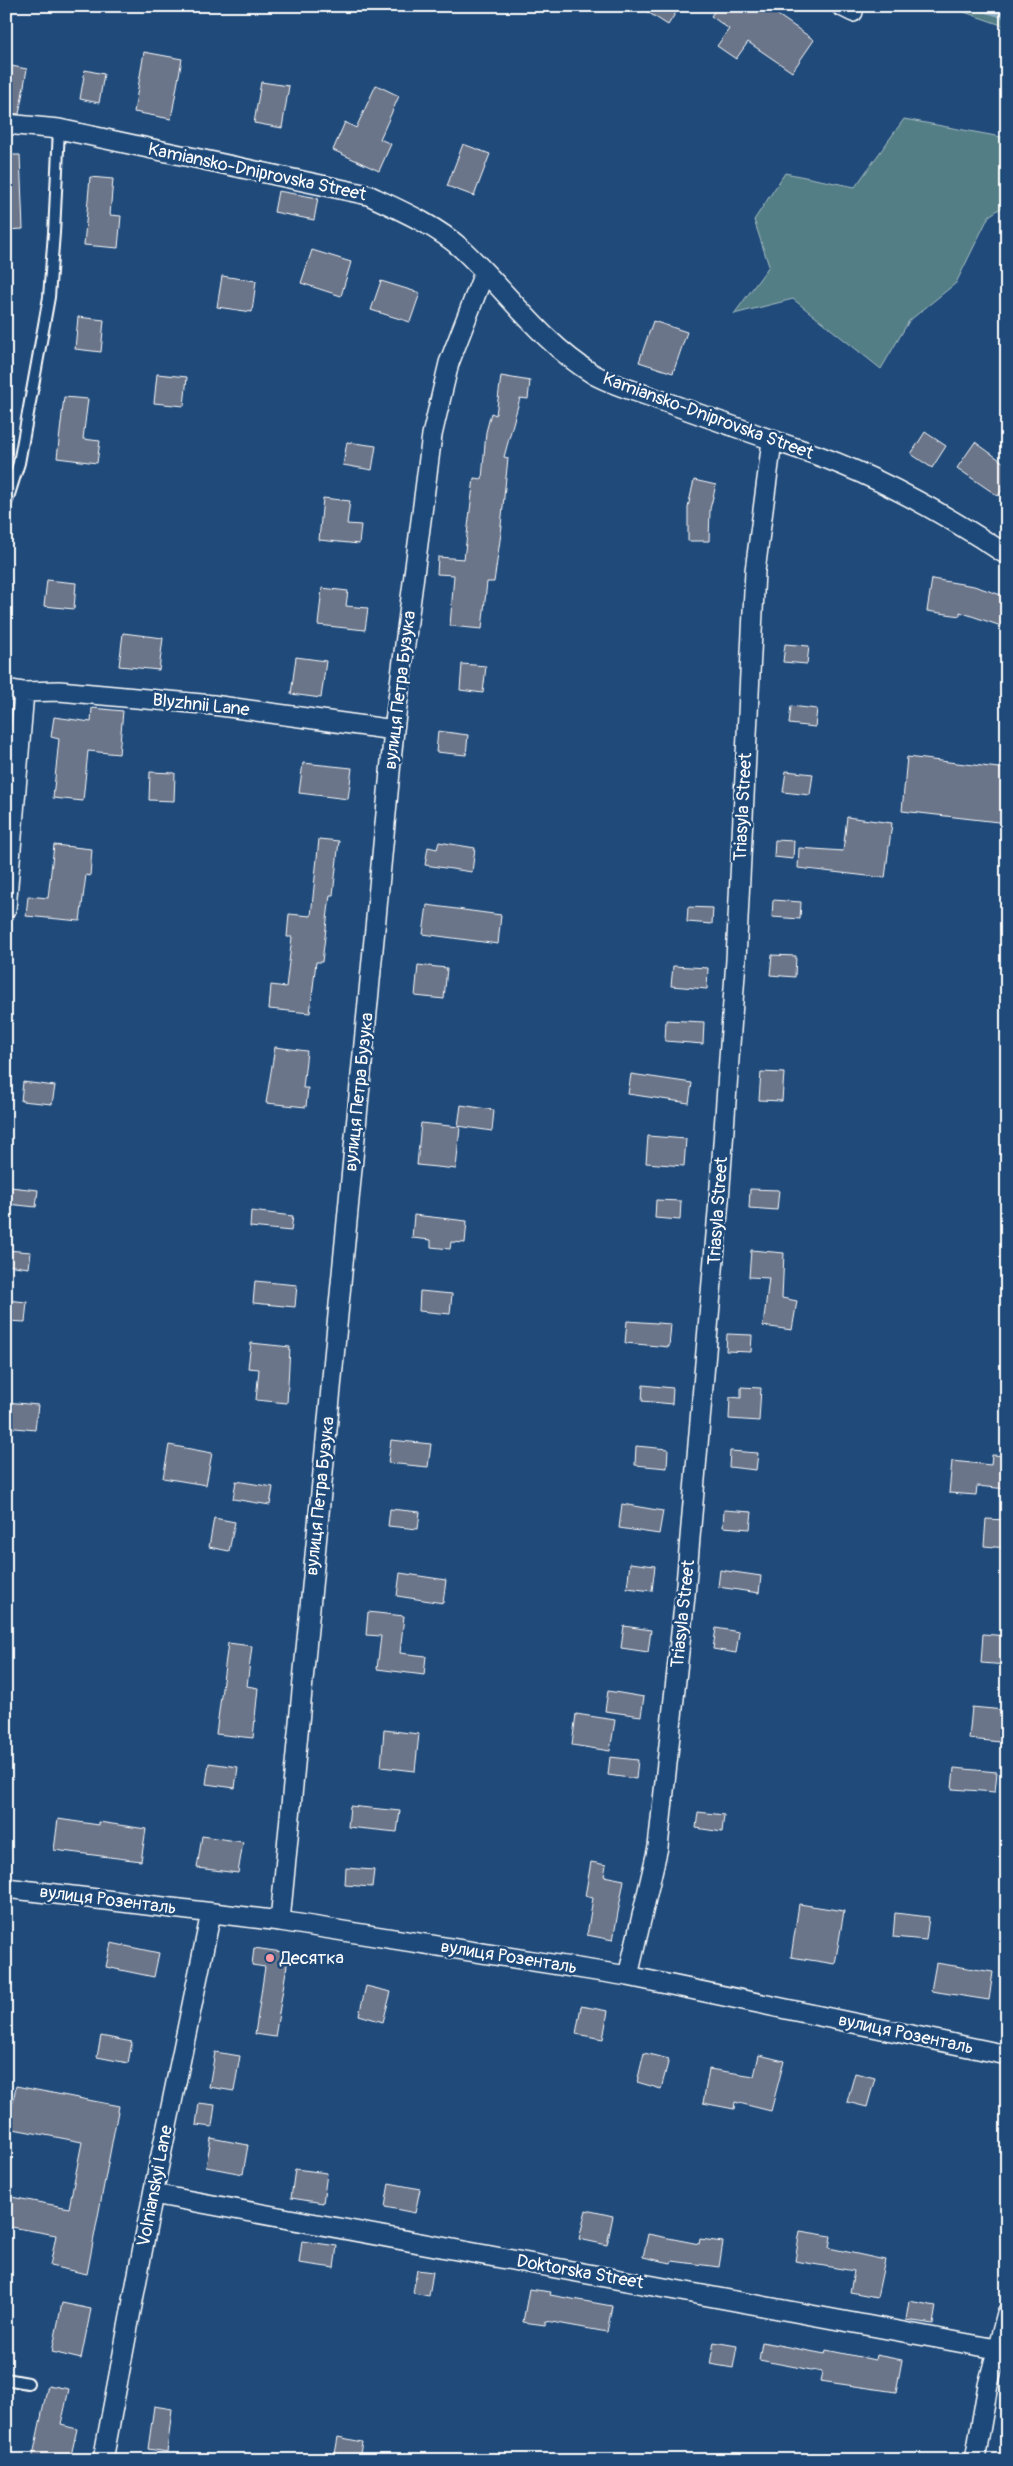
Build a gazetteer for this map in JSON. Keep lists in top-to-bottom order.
{
  "streets": {
    "street": [
      "Kamiansko-Dniprovska Street",
      "вулиця Петра Бузука",
      "Blyzhnii Lane",
      "Triasyla Street",
      "вулиця Розенталь",
      "Volnianskyi Lane",
      "Doktorska Street"
    ]
  },
  "crossings": [
    ["Kamiansko-Dniprovska Street", "вулиця Петра Бузука"],
    ["Kamiansko-Dniprovska Street", "Triasyla Street"],
    ["вулиця Петра Бузука", "Blyzhnii Lane"],
    ["вулиця Петра Бузука", "вулиця Розенталь"],
    ["Triasyla Street", "вулиця Розенталь"],
    ["вулиця Розенталь", "Volnianskyi Lane"],
    ["Volnianskyi Lane", "Doktorska Street"]
  ],
  "places": ["Десятка"]
}
